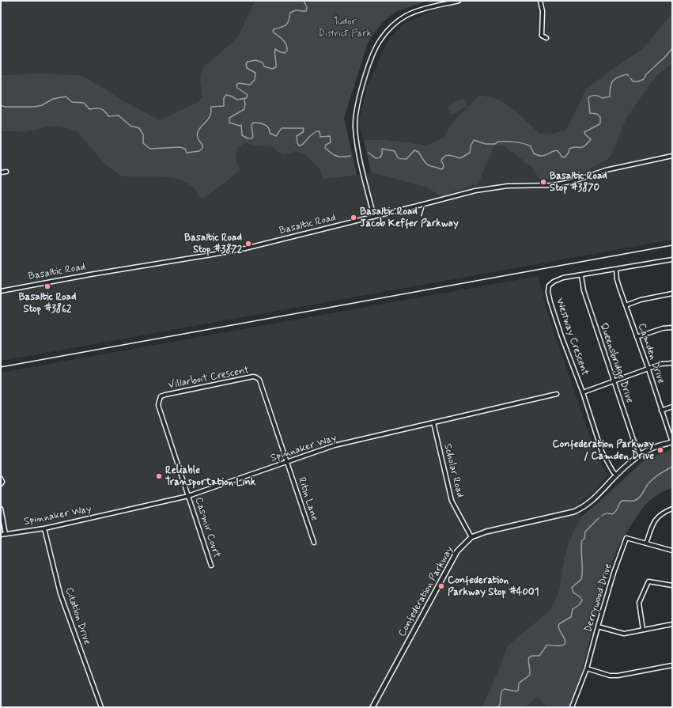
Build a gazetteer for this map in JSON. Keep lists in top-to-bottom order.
{
  "streets": {
    "street": [
      "Basaltic Road",
      "Westway Crescent",
      "Camden Drive",
      "Queensbridge Drive",
      "Villarboit Crescent",
      "Spinnaker Way",
      "Scholar Road",
      "Ritin Lane",
      "Casmir Court",
      "Confederation Parkway",
      "Derrywood Drive",
      "Citation Drive"
    ]
  },
  "crossings": [
    ["Westway Crescent", "Camden Drive"],
    ["Westway Crescent", "Queensbridge Drive"],
    ["Westway Crescent", "Confederation Parkway"],
    ["Camden Drive", "Confederation Parkway"],
    ["Queensbridge Drive", "Confederation Parkway"],
    ["Villarboit Crescent", "Spinnaker Way"],
    ["Villarboit Crescent", "Ritin Lane"],
    ["Villarboit Crescent", "Casmir Court"],
    ["Spinnaker Way", "Scholar Road"],
    ["Spinnaker Way", "Ritin Lane"],
    ["Spinnaker Way", "Casmir Court"],
    ["Spinnaker Way", "Citation Drive"],
    ["Scholar Road", "Confederation Parkway"]
  ],
  "parks": ["Tudor District Park"],
  "places": [
    "Basaltic Road Stop #3870",
    "Basaltic Road / Jacob Keffer Parkway",
    "Basaltic Road Stop #3872",
    "Basaltic Road Stop #3862",
    "Confederation Parkway / Camden Drive",
    "Reliable Transportation Link",
    "Confederation Parkway Stop #4001"
  ]
}
